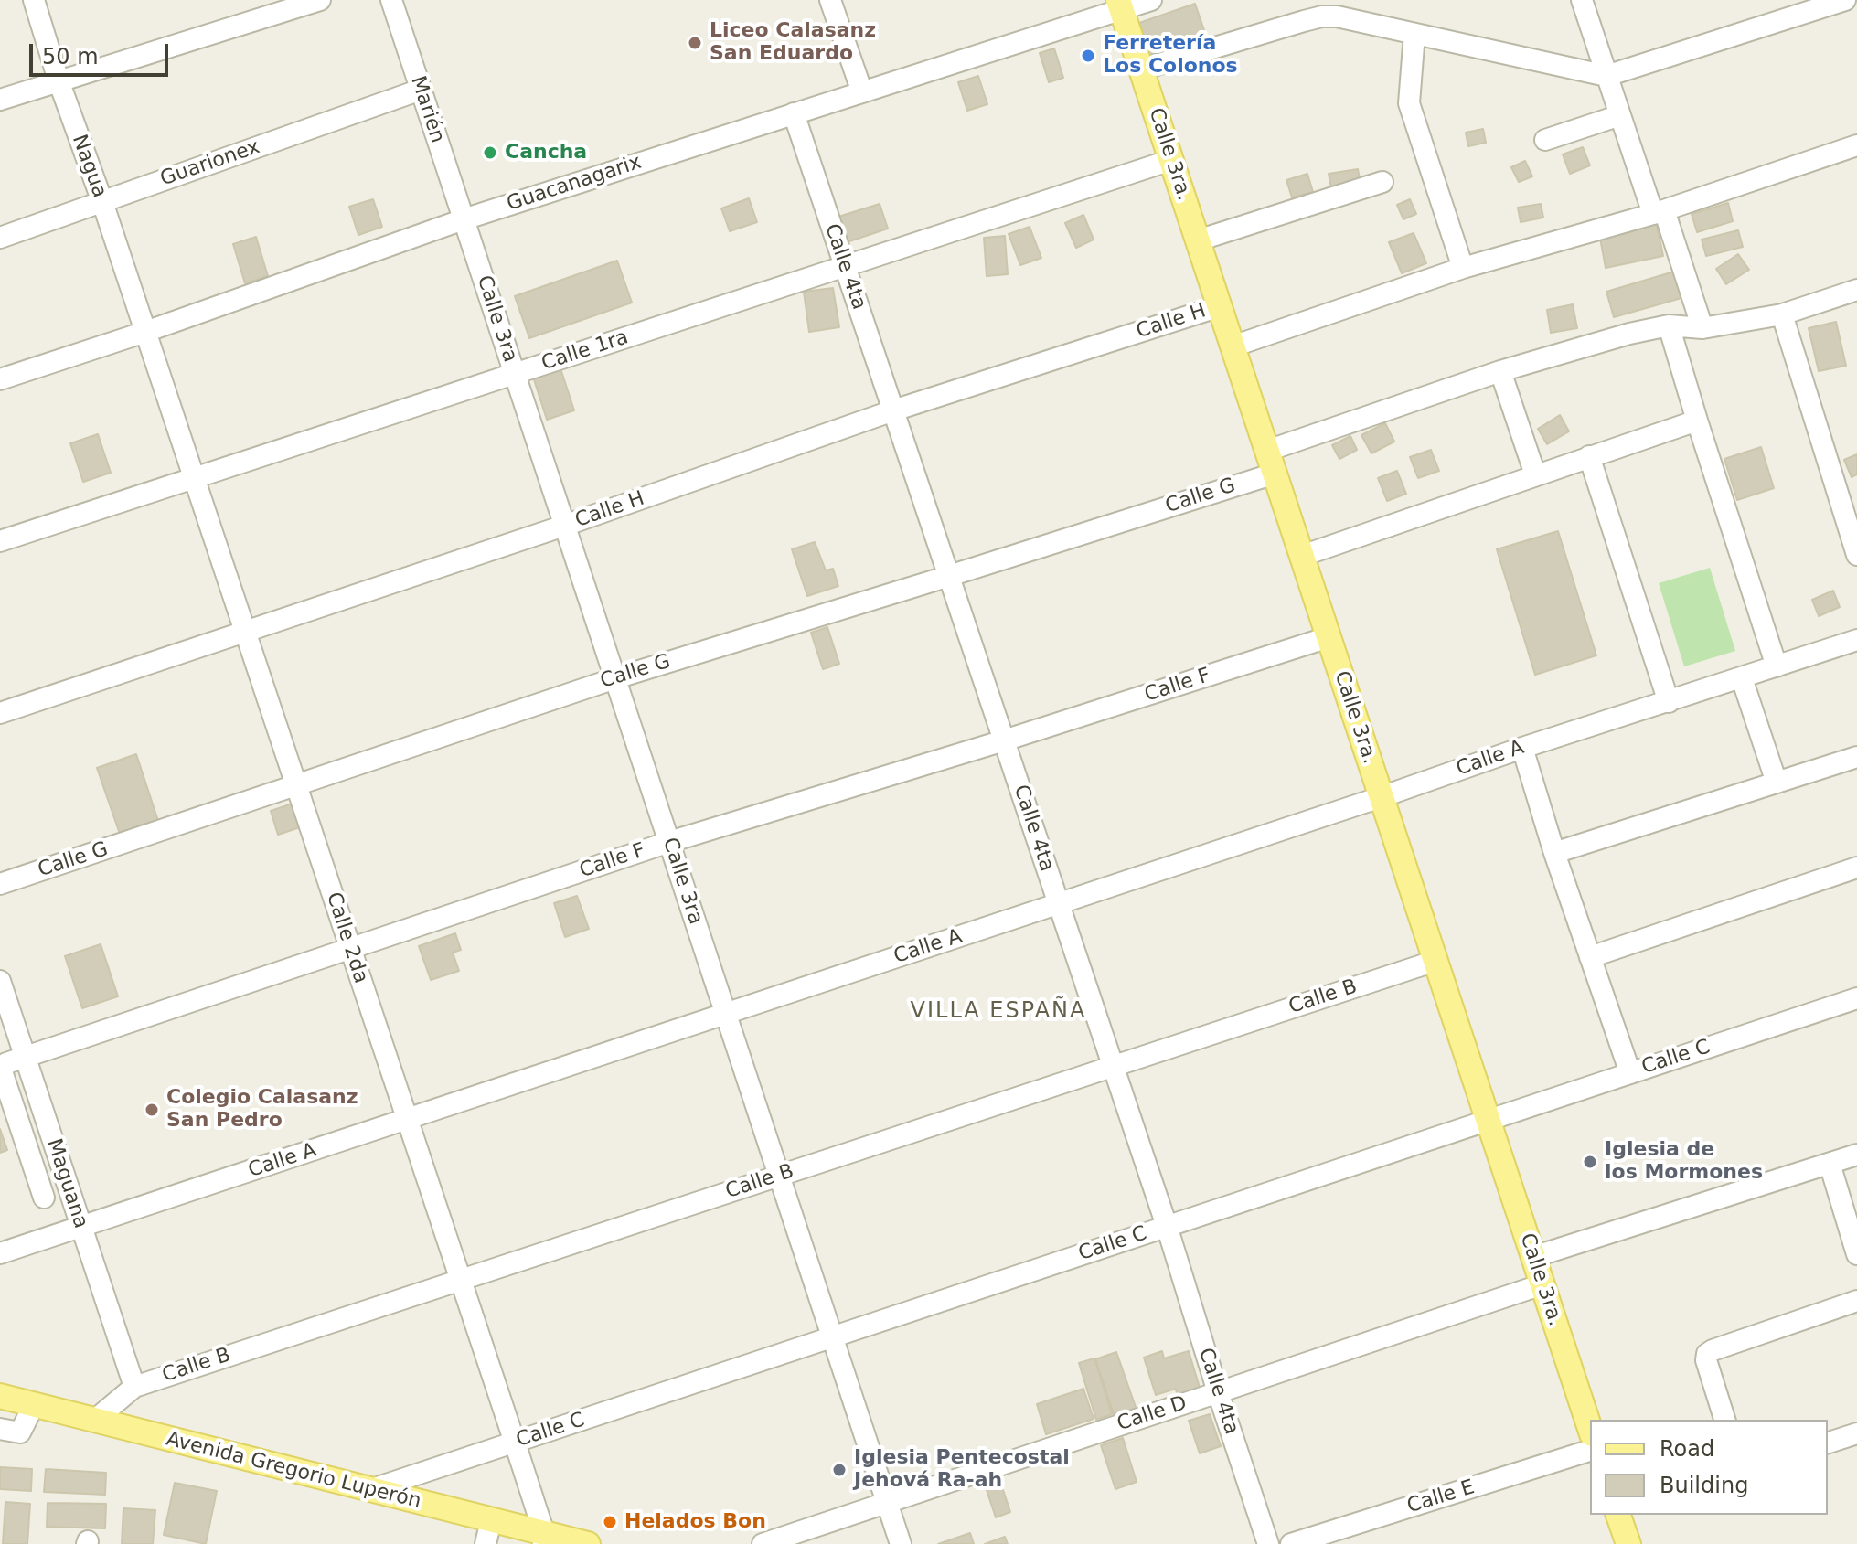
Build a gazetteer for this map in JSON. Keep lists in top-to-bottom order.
{
  "streets": {
    "main road": ["Calle 3ra.", "Avenida Gregorio Luperón"],
    "street": [
      "Marién",
      "Guarionex",
      "Nagua",
      "Guacanagarix",
      "Calle 4ta",
      "Calle 3ra",
      "Calle H",
      "Calle 1ra",
      "Calle G",
      "Calle F",
      "Calle A",
      "Calle 2da",
      "Calle B",
      "Calle C",
      "Maguana",
      "Calle D",
      "Calle E"
    ]
  },
  "crossings": [
    ["Marién", "Guarionex"],
    ["Marién", "Guacanagarix"],
    ["Marién", "Calle 3ra"],
    ["Calle 3ra.", "Guacanagarix"],
    ["Calle 3ra.", "Calle H"],
    ["Calle 3ra.", "Calle 1ra"],
    ["Calle 3ra.", "Calle G"],
    ["Calle 3ra.", "Calle F"],
    ["Calle 3ra.", "Calle A"],
    ["Calle 3ra.", "Calle B"],
    ["Calle 3ra.", "Calle C"],
    ["Calle 3ra.", "Calle D"],
    ["Guarionex", "Nagua"],
    ["Nagua", "Guacanagarix"],
    ["Nagua", "Calle 2da"],
    ["Guacanagarix", "Calle 4ta"],
    ["Guacanagarix", "Calle 3ra"],
    ["Guacanagarix", "Calle 2da"],
    ["Calle 4ta", "Calle H"],
    ["Calle 4ta", "Calle 1ra"],
    ["Calle 4ta", "Calle G"],
    ["Calle 4ta", "Calle F"],
    ["Calle 4ta", "Calle A"],
    ["Calle 4ta", "Calle B"],
    ["Calle 4ta", "Calle C"],
    ["Calle 4ta", "Calle D"],
    ["Calle 3ra", "Calle H"],
    ["Calle 3ra", "Calle 1ra"],
    ["Calle 3ra", "Calle G"],
    ["Calle 3ra", "Calle F"],
    ["Calle 3ra", "Calle A"],
    ["Calle 3ra", "Calle B"],
    ["Calle 3ra", "Calle C"],
    ["Calle 3ra", "Calle D"],
    ["Calle H", "Calle 2da"],
    ["Calle 1ra", "Calle 2da"],
    ["Calle G", "Calle 2da"],
    ["Calle F", "Calle 2da"],
    ["Calle F", "Maguana"],
    ["Calle A", "Calle 2da"],
    ["Calle A", "Maguana"],
    ["Calle 2da", "Calle B"],
    ["Calle 2da", "Calle C"],
    ["Calle 2da", "Avenida Gregorio Luperón"],
    ["Calle B", "Maguana"],
    ["Calle B", "Avenida Gregorio Luperón"],
    ["Calle C", "Avenida Gregorio Luperón"]
  ],
  "districts": ["VILLA ESPAÑA"],
  "places": [
    "Liceo Calasanz San Eduardo",
    "Ferretería Los Colonos",
    "Cancha",
    "Colegio Calasanz San Pedro",
    "Iglesia de los Mormones",
    "Iglesia Pentecostal Jehová Ra-ah",
    "Helados Bon"
  ],
  "legend": ["Road", "Building"],
  "scale_bar": "50 m"
}
